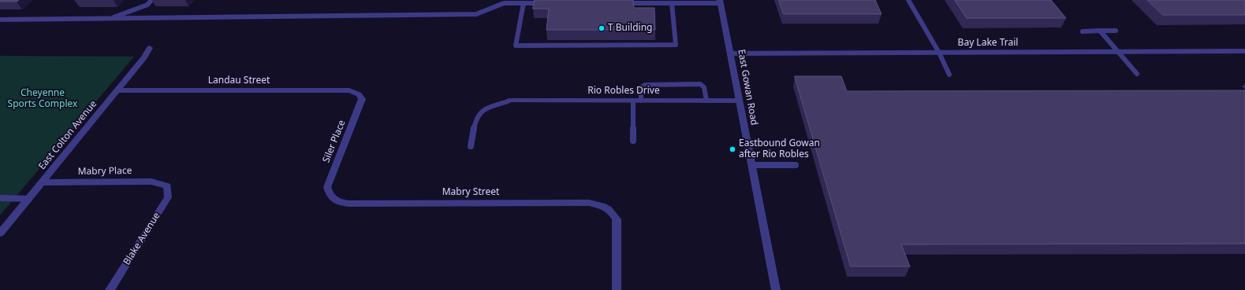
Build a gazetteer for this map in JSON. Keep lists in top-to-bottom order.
{
  "streets": {
    "street": [
      "Bay Lake Trail",
      "Landau Street",
      "East Gowan Road",
      "Rio Robles Drive",
      "East Colton Avenue",
      "Siler Place",
      "Mabry Place",
      "Mabry Street",
      "Blake Avenue"
    ]
  },
  "crossings": [
    ["Bay Lake Trail", "East Gowan Road"],
    ["Landau Street", "East Colton Avenue"],
    ["Landau Street", "Siler Place"],
    ["East Gowan Road", "Rio Robles Drive"],
    ["East Colton Avenue", "Mabry Place"],
    ["Siler Place", "Mabry Street"],
    ["Mabry Place", "Blake Avenue"]
  ],
  "parks": ["Cheyenne Sports Complex"],
  "places": ["T Building", "Eastbound Gowan after Rio Robles"]
}
